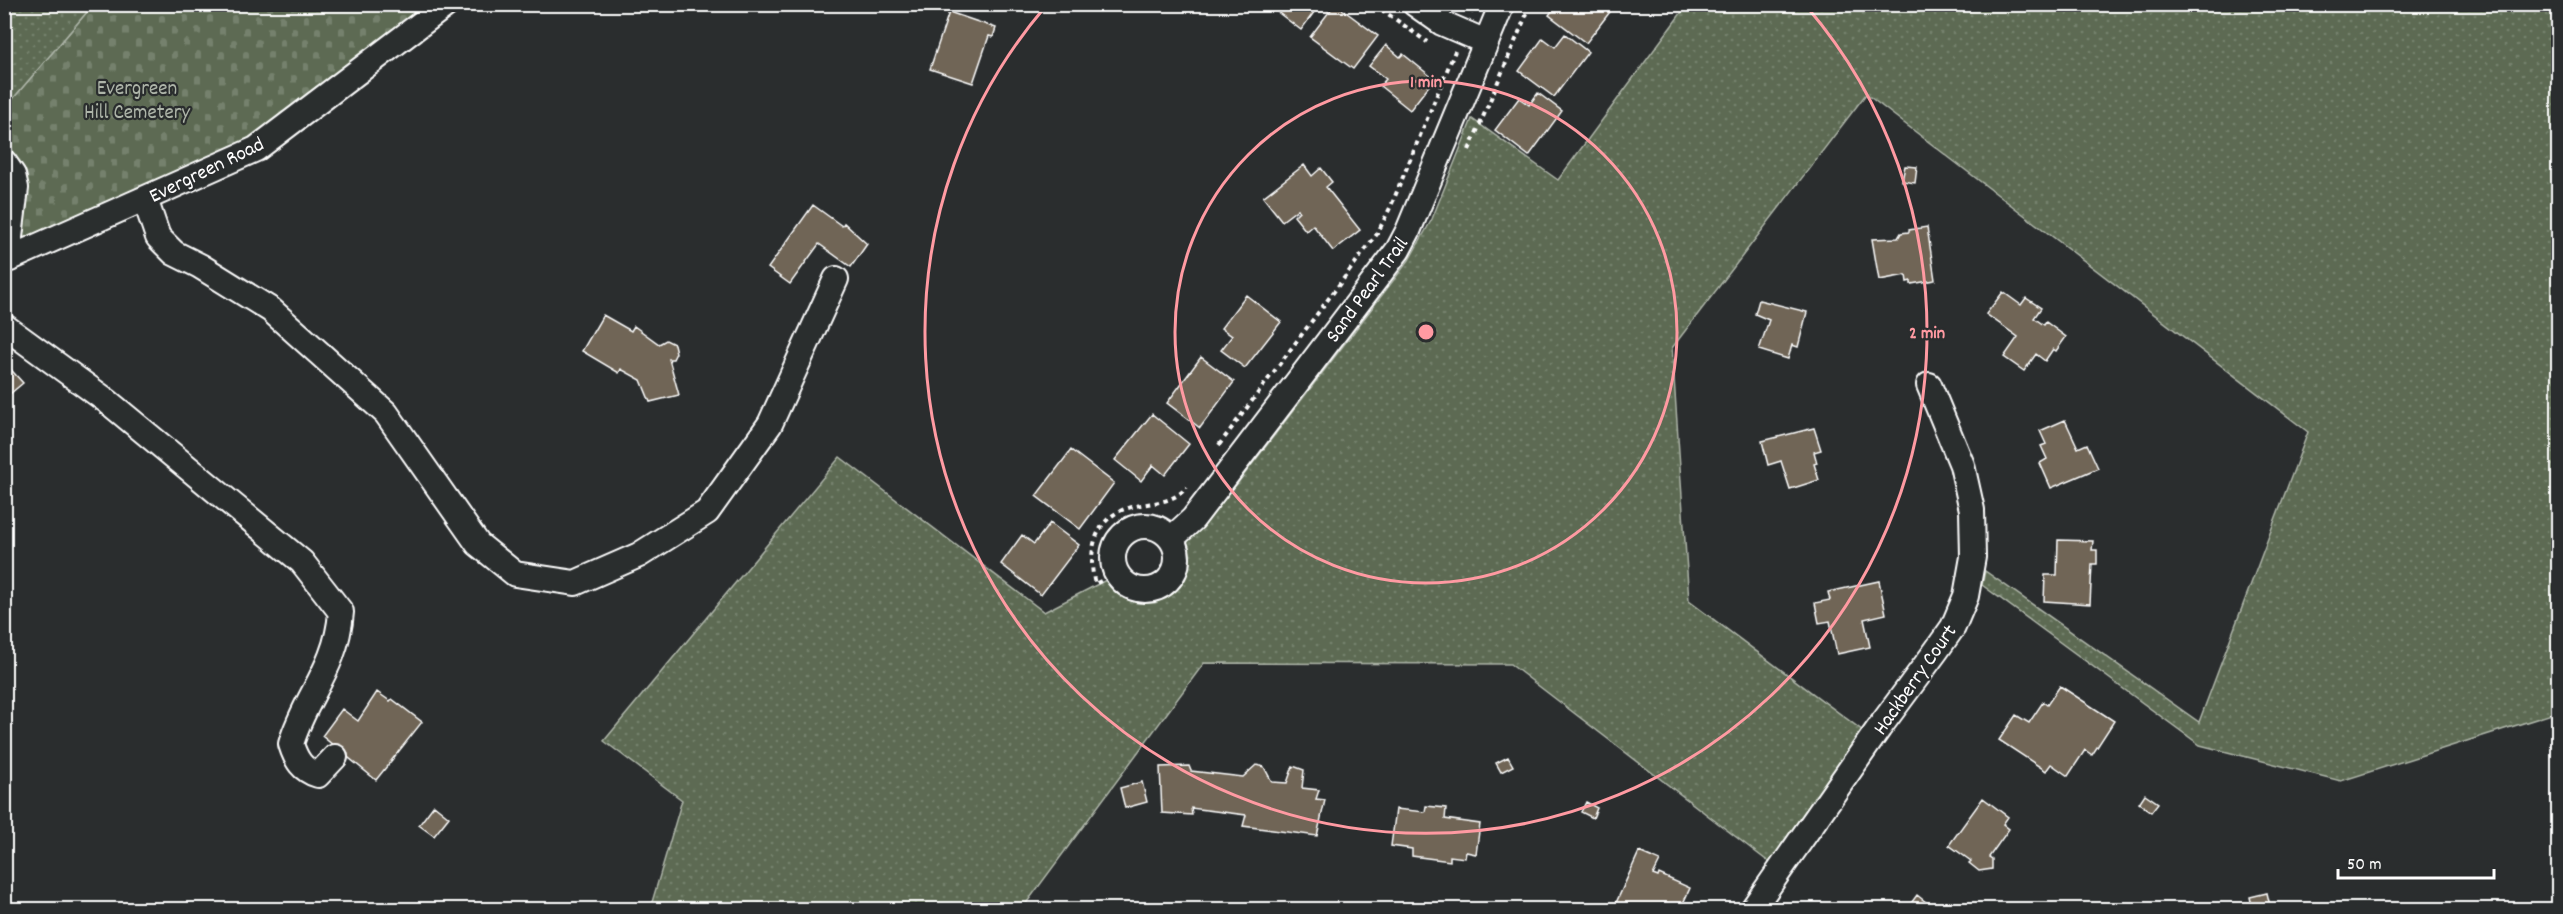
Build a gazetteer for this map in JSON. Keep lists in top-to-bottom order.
{
  "streets": {
    "street": ["Evergreen Road", "Sand Pearl Trail", "Hackberry Court"]
  },
  "parks": ["Evergreen Hill Cemetery"],
  "scale_bar": "50 m",
  "rings": ["1 min", "2 min"]
}
